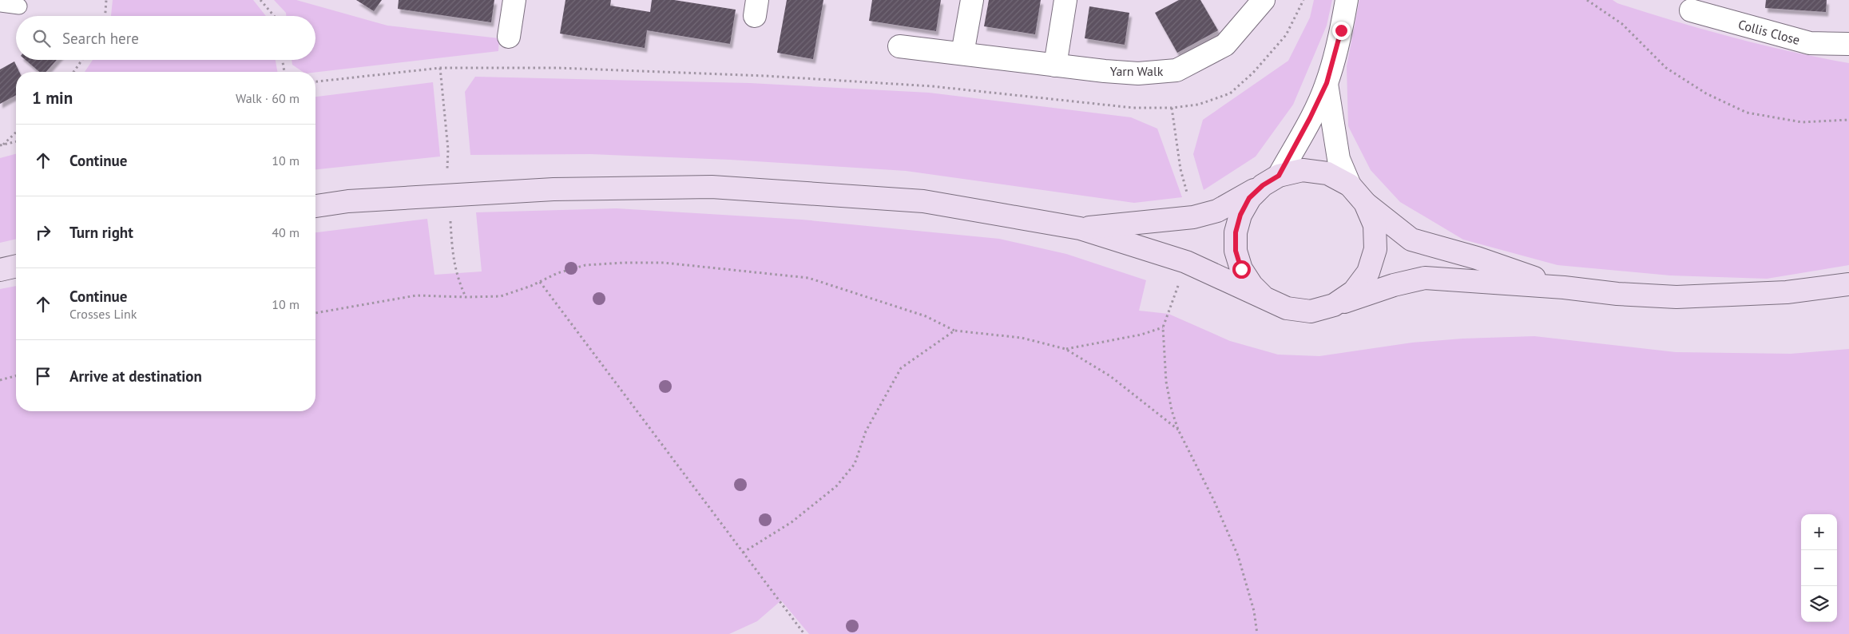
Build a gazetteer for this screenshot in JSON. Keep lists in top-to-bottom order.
{
  "streets": {
    "street": ["Collis Close", "Yarn Walk"]
  },
  "page": {
    "search": "Search here",
    "heading": ["1 min", "Walk · 60 m"],
    "list": [
      ["Continue", "10 m"],
      ["Turn right", "40 m"],
      ["Continue", "Crosses Link", "10 m"],
      "Arrive at destination"
    ],
    "map_buttons": ["+", "−"]
  }
}
